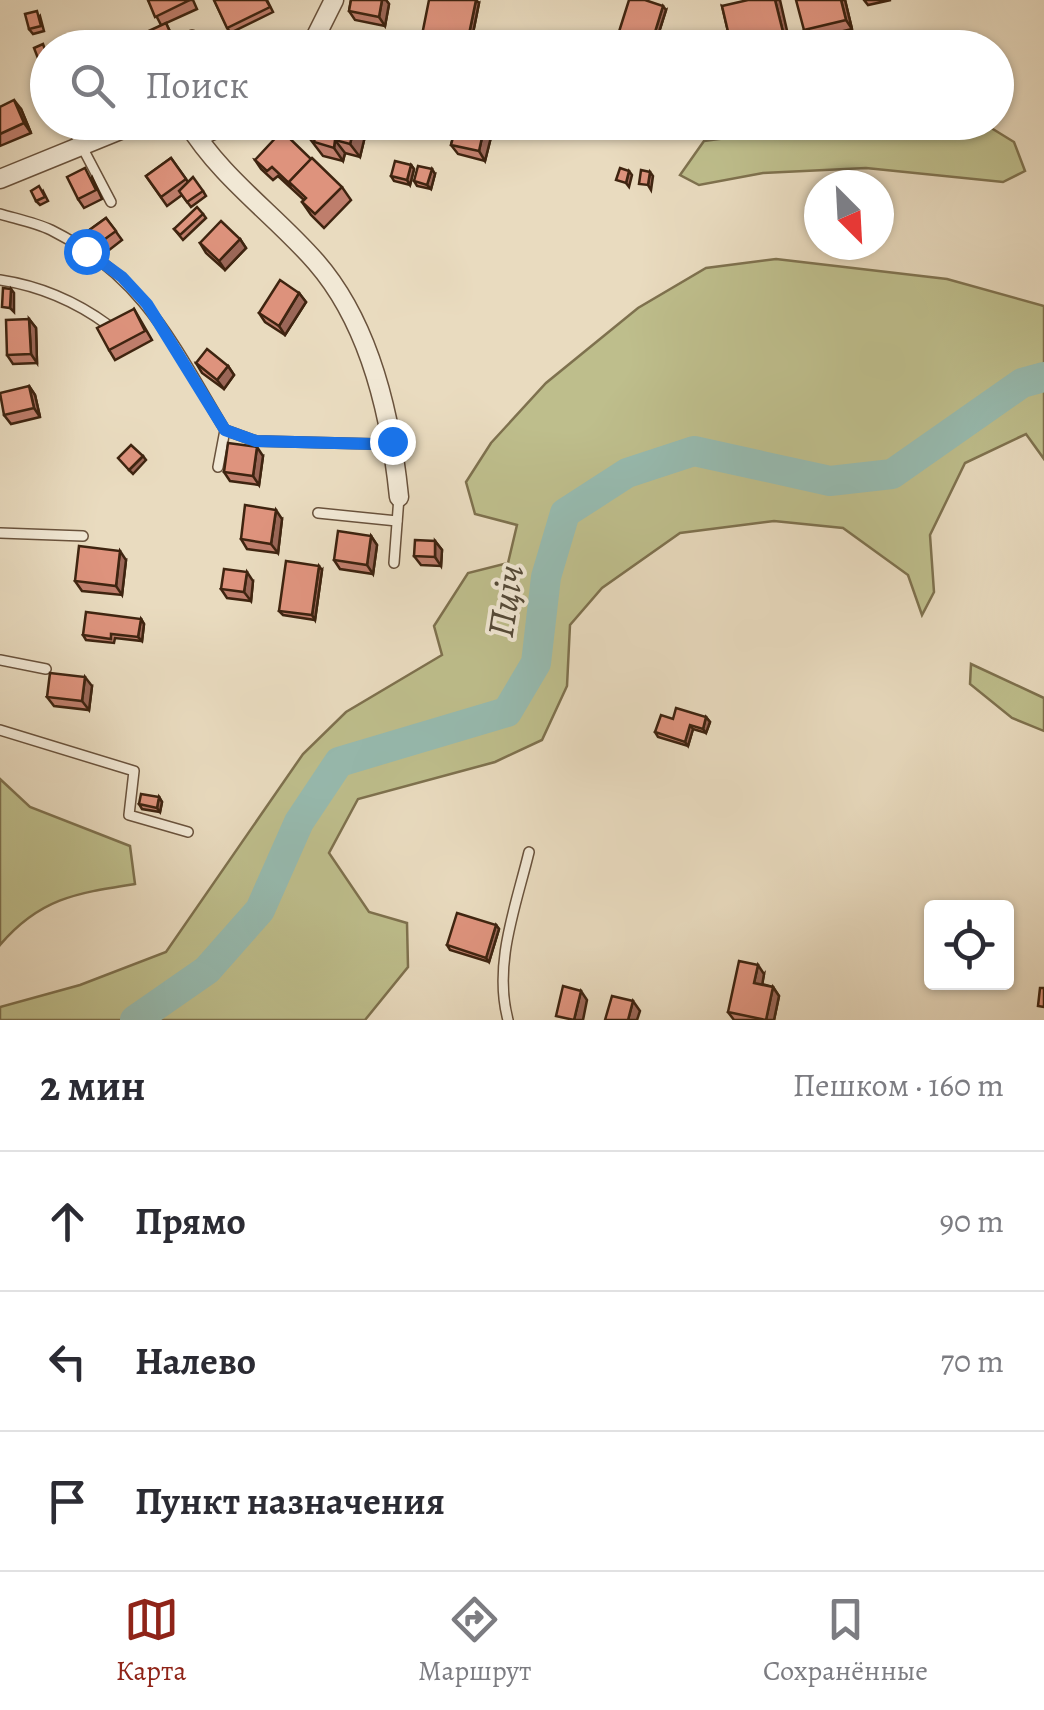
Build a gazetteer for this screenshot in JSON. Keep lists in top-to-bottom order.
{
  "water": ["Пціч"],
  "north": "bottom right",
  "page": {
    "search": "Поиск",
    "heading": ["2 мин", "Пешком · 160 m"],
    "list": [
      ["Прямо", "90 m"],
      ["Налево", "70 m"],
      "Пункт назначения"
    ],
    "nav": ["Карта", "Маршрут", "Сохранённые"]
  }
}
